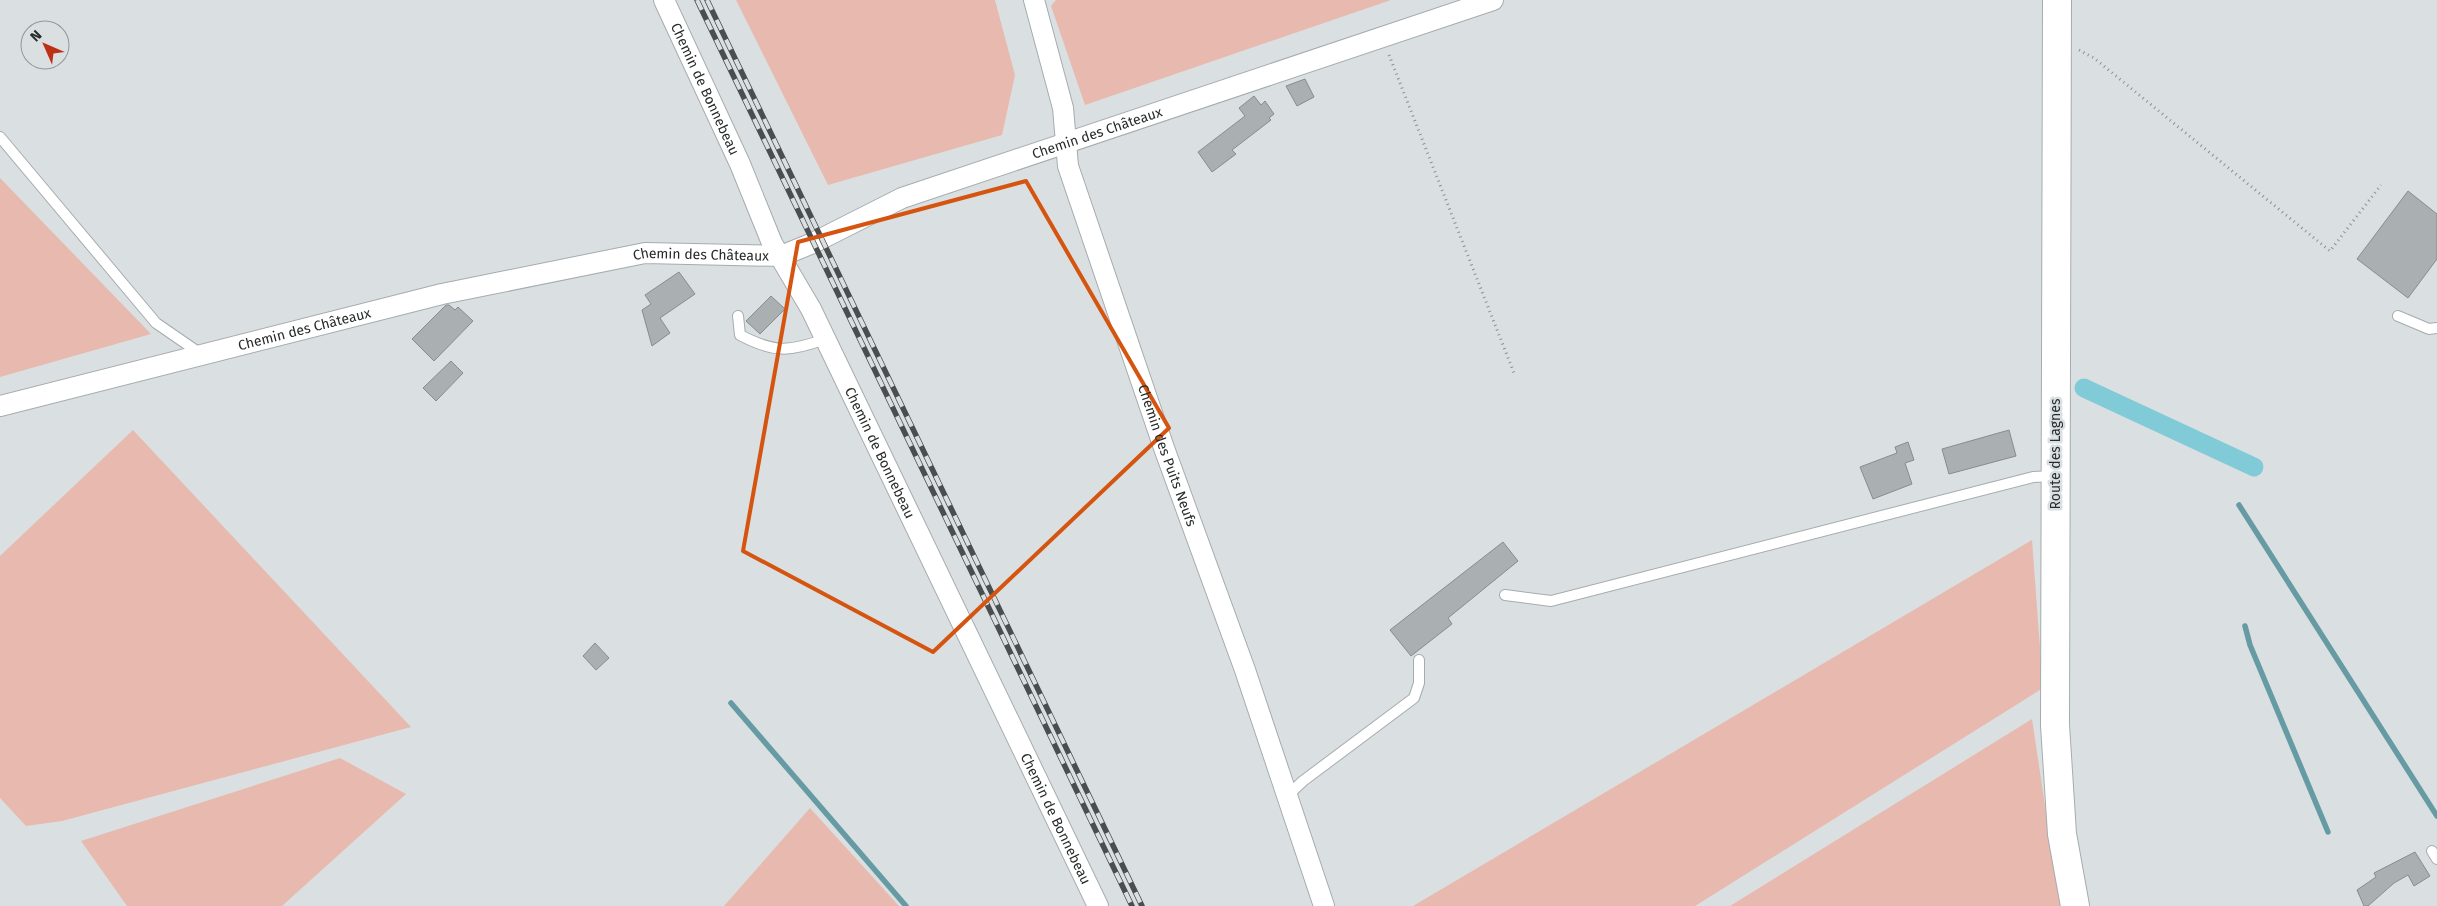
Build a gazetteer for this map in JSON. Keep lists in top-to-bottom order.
{
  "streets": {
    "street": [
      "Chemin de Bonnebeau",
      "Chemin des Châteaux",
      "Route des Lagnes",
      "Chemin des Puits Neufs"
    ]
  },
  "crossings": [
    ["Chemin de Bonnebeau", "Chemin des Châteaux"],
    ["Chemin des Châteaux", "Chemin des Puits Neufs"]
  ],
  "north": "top left"
}
